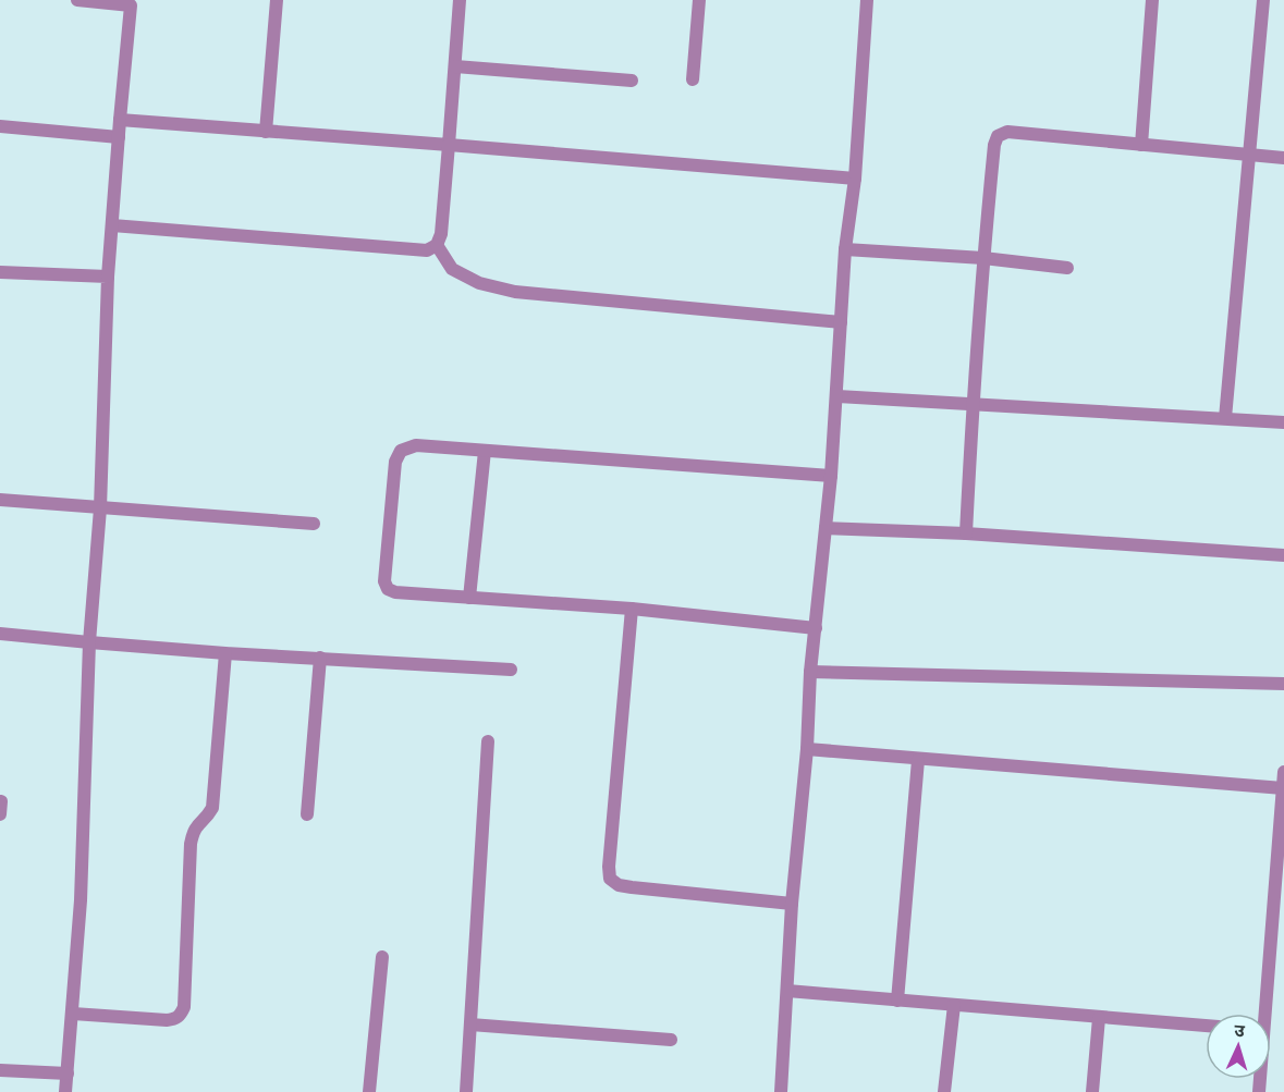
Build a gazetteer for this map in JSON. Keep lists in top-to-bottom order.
{
  "north": "top"
}
